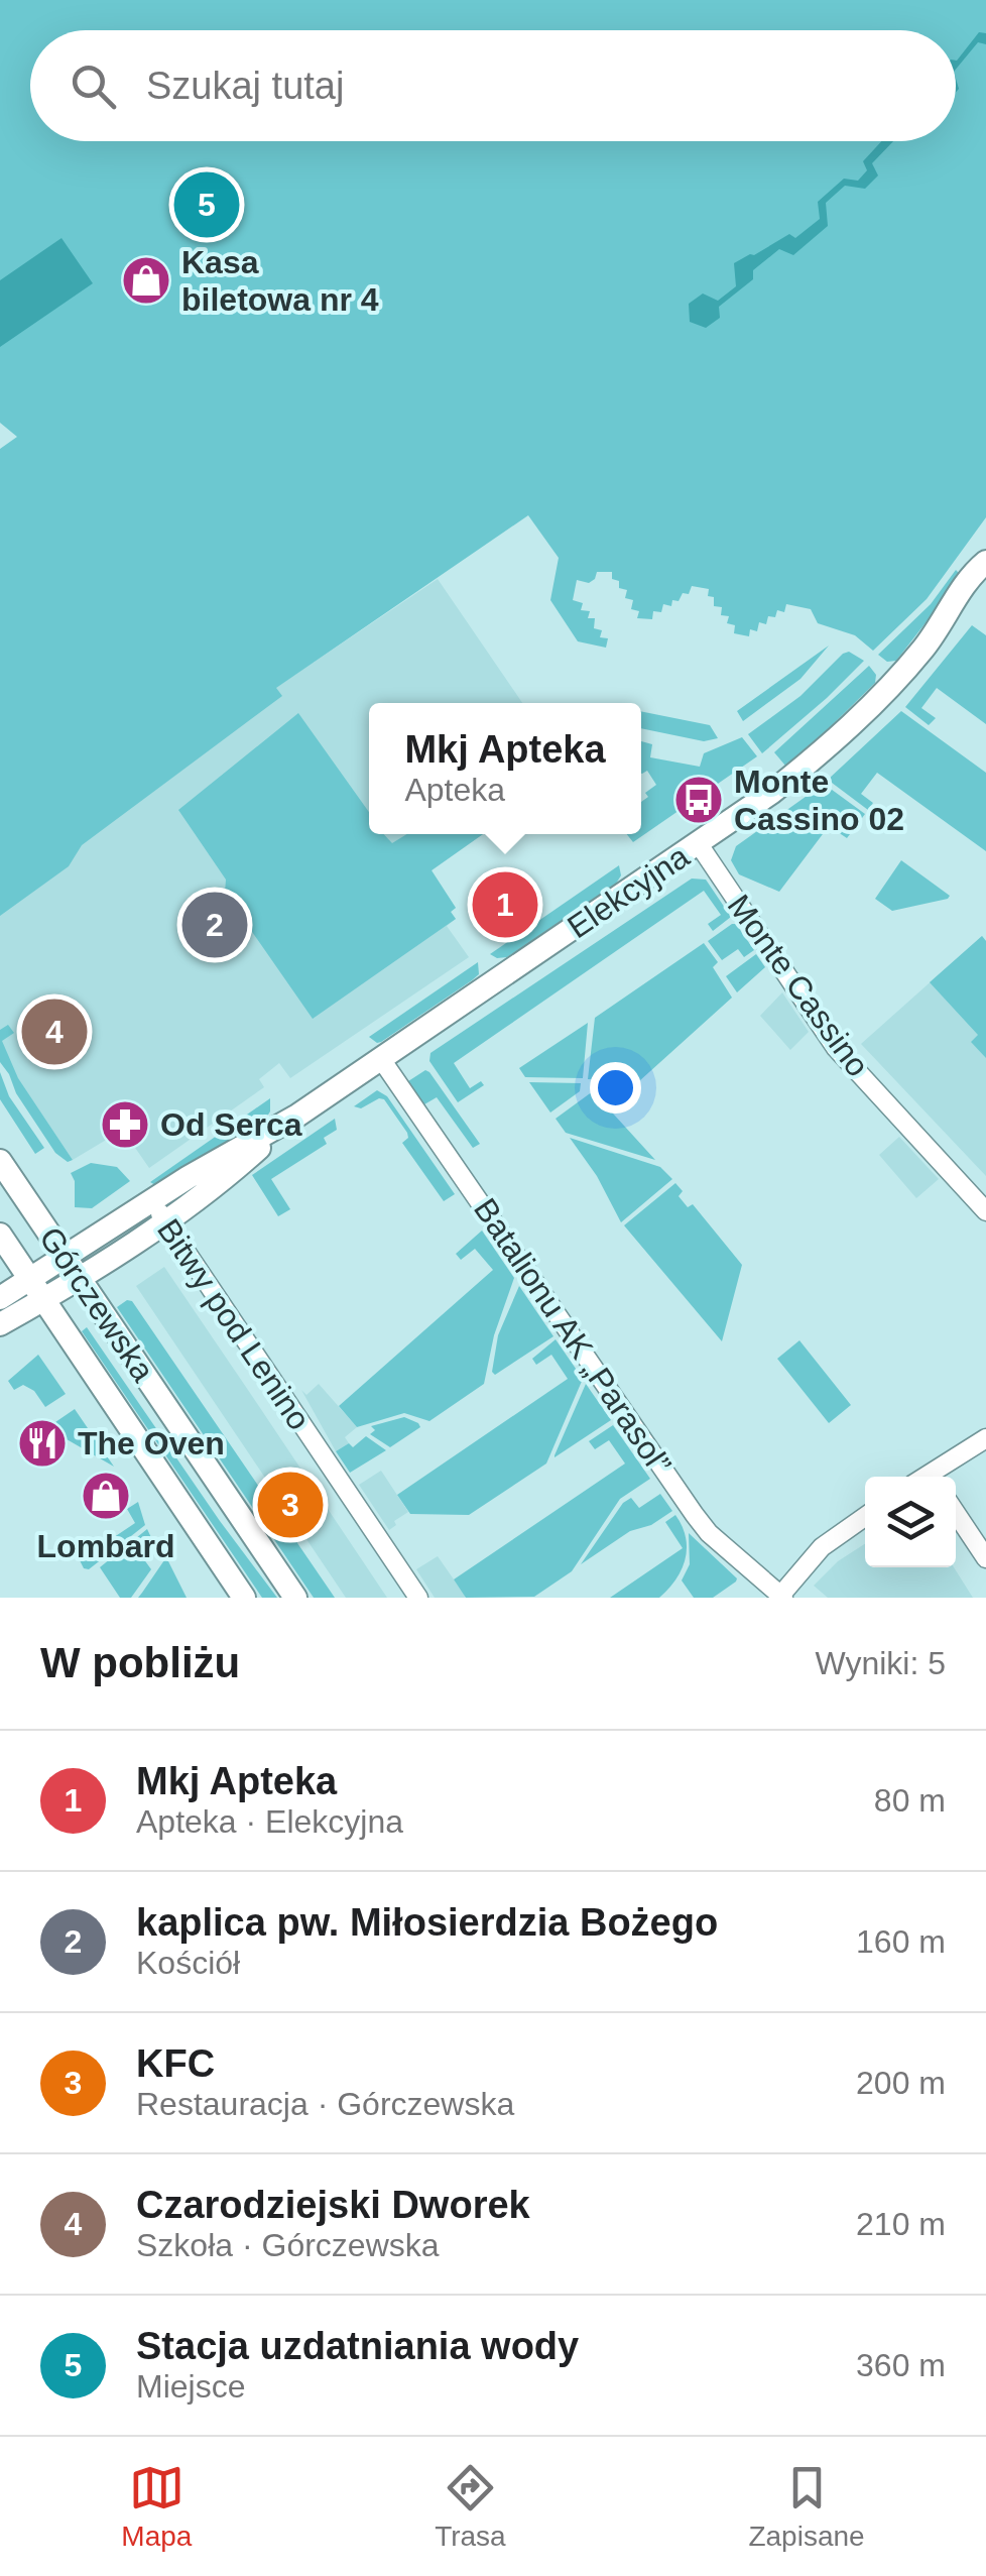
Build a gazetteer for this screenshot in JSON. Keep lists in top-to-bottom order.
{
  "streets": {
    "street": [
      "Elekcyjna",
      "Monte Cassino",
      "Górczewska",
      "Bitwy pod Lenino",
      "Batalionu AK „Parasol”"
    ]
  },
  "crossings": [
    ["Elekcyjna", "Monte Cassino"],
    ["Elekcyjna", "Górczewska"],
    ["Elekcyjna", "Bitwy pod Lenino"],
    ["Elekcyjna", "Batalionu AK „Parasol”"]
  ],
  "places": {
    "shop": ["Kasa biletowa nr 4", "Lombard"],
    "bus stop": ["Monte Cassino 02"],
    "pharmacy": ["Od Serca"],
    "restaurant": ["The Oven"]
  },
  "page": {
    "search": "Szukaj tutaj",
    "pins": [
      "5",
      "1",
      "2",
      "4",
      "3"
    ],
    "popup": ["Mkj Apteka", "Apteka"],
    "heading": ["W pobliżu", "Wyniki: 5"],
    "list": [
      {
        "mark": "1",
        "name": "Mkj Apteka",
        "note": "Apteka · Elekcyjna",
        "value": "80 m"
      },
      {
        "mark": "2",
        "name": "kaplica pw. Miłosierdzia Bożego",
        "note": "Kościół",
        "value": "160 m"
      },
      {
        "mark": "3",
        "name": "KFC",
        "note": "Restauracja · Górczewska",
        "value": "200 m"
      },
      {
        "mark": "4",
        "name": "Czarodziejski Dworek",
        "note": "Szkoła · Górczewska",
        "value": "210 m"
      },
      {
        "mark": "5",
        "name": "Stacja uzdatniania wody",
        "note": "Miejsce",
        "value": "360 m"
      }
    ],
    "nav": ["Mapa", "Trasa", "Zapisane"]
  }
}
